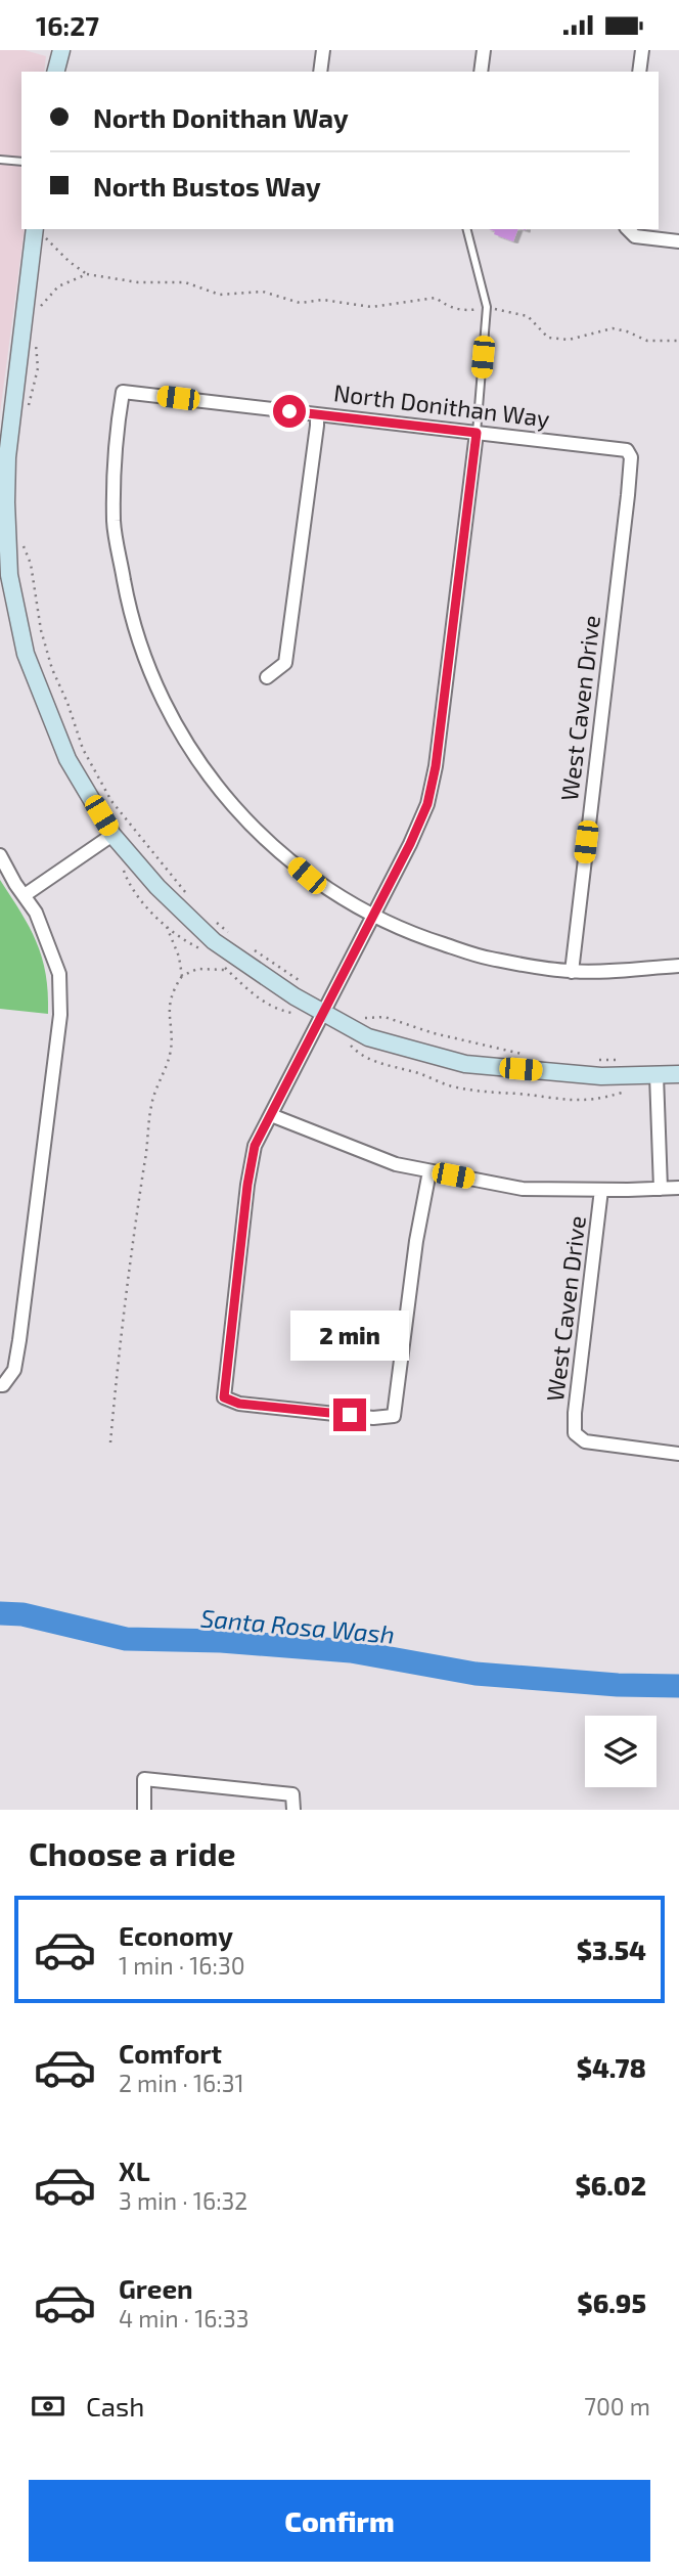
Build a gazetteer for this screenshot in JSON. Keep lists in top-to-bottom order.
{
  "streets": {
    "street": ["North Donithan Way", "West Caven Drive"]
  },
  "crossings": [
    ["North Donithan Way", "West Caven Drive"]
  ],
  "water": ["Santa Rosa Wash"],
  "page": {
    "status": "16:27",
    "banner": ["North Donithan Way", "North Bustos Way"],
    "bubble": "2 min",
    "heading": "Choose a ride",
    "list": [
      {
        "name": "Economy",
        "note": "1 min · 16:30",
        "value": "$3.54"
      },
      {
        "name": "Comfort",
        "note": "2 min · 16:31",
        "value": "$4.78"
      },
      {
        "name": "XL",
        "note": "3 min · 16:32",
        "value": "$6.02"
      },
      {
        "name": "Green",
        "note": "4 min · 16:33",
        "value": "$6.95"
      }
    ],
    "pay": ["Cash", "700 m"],
    "buttons": "Confirm"
  }
}
